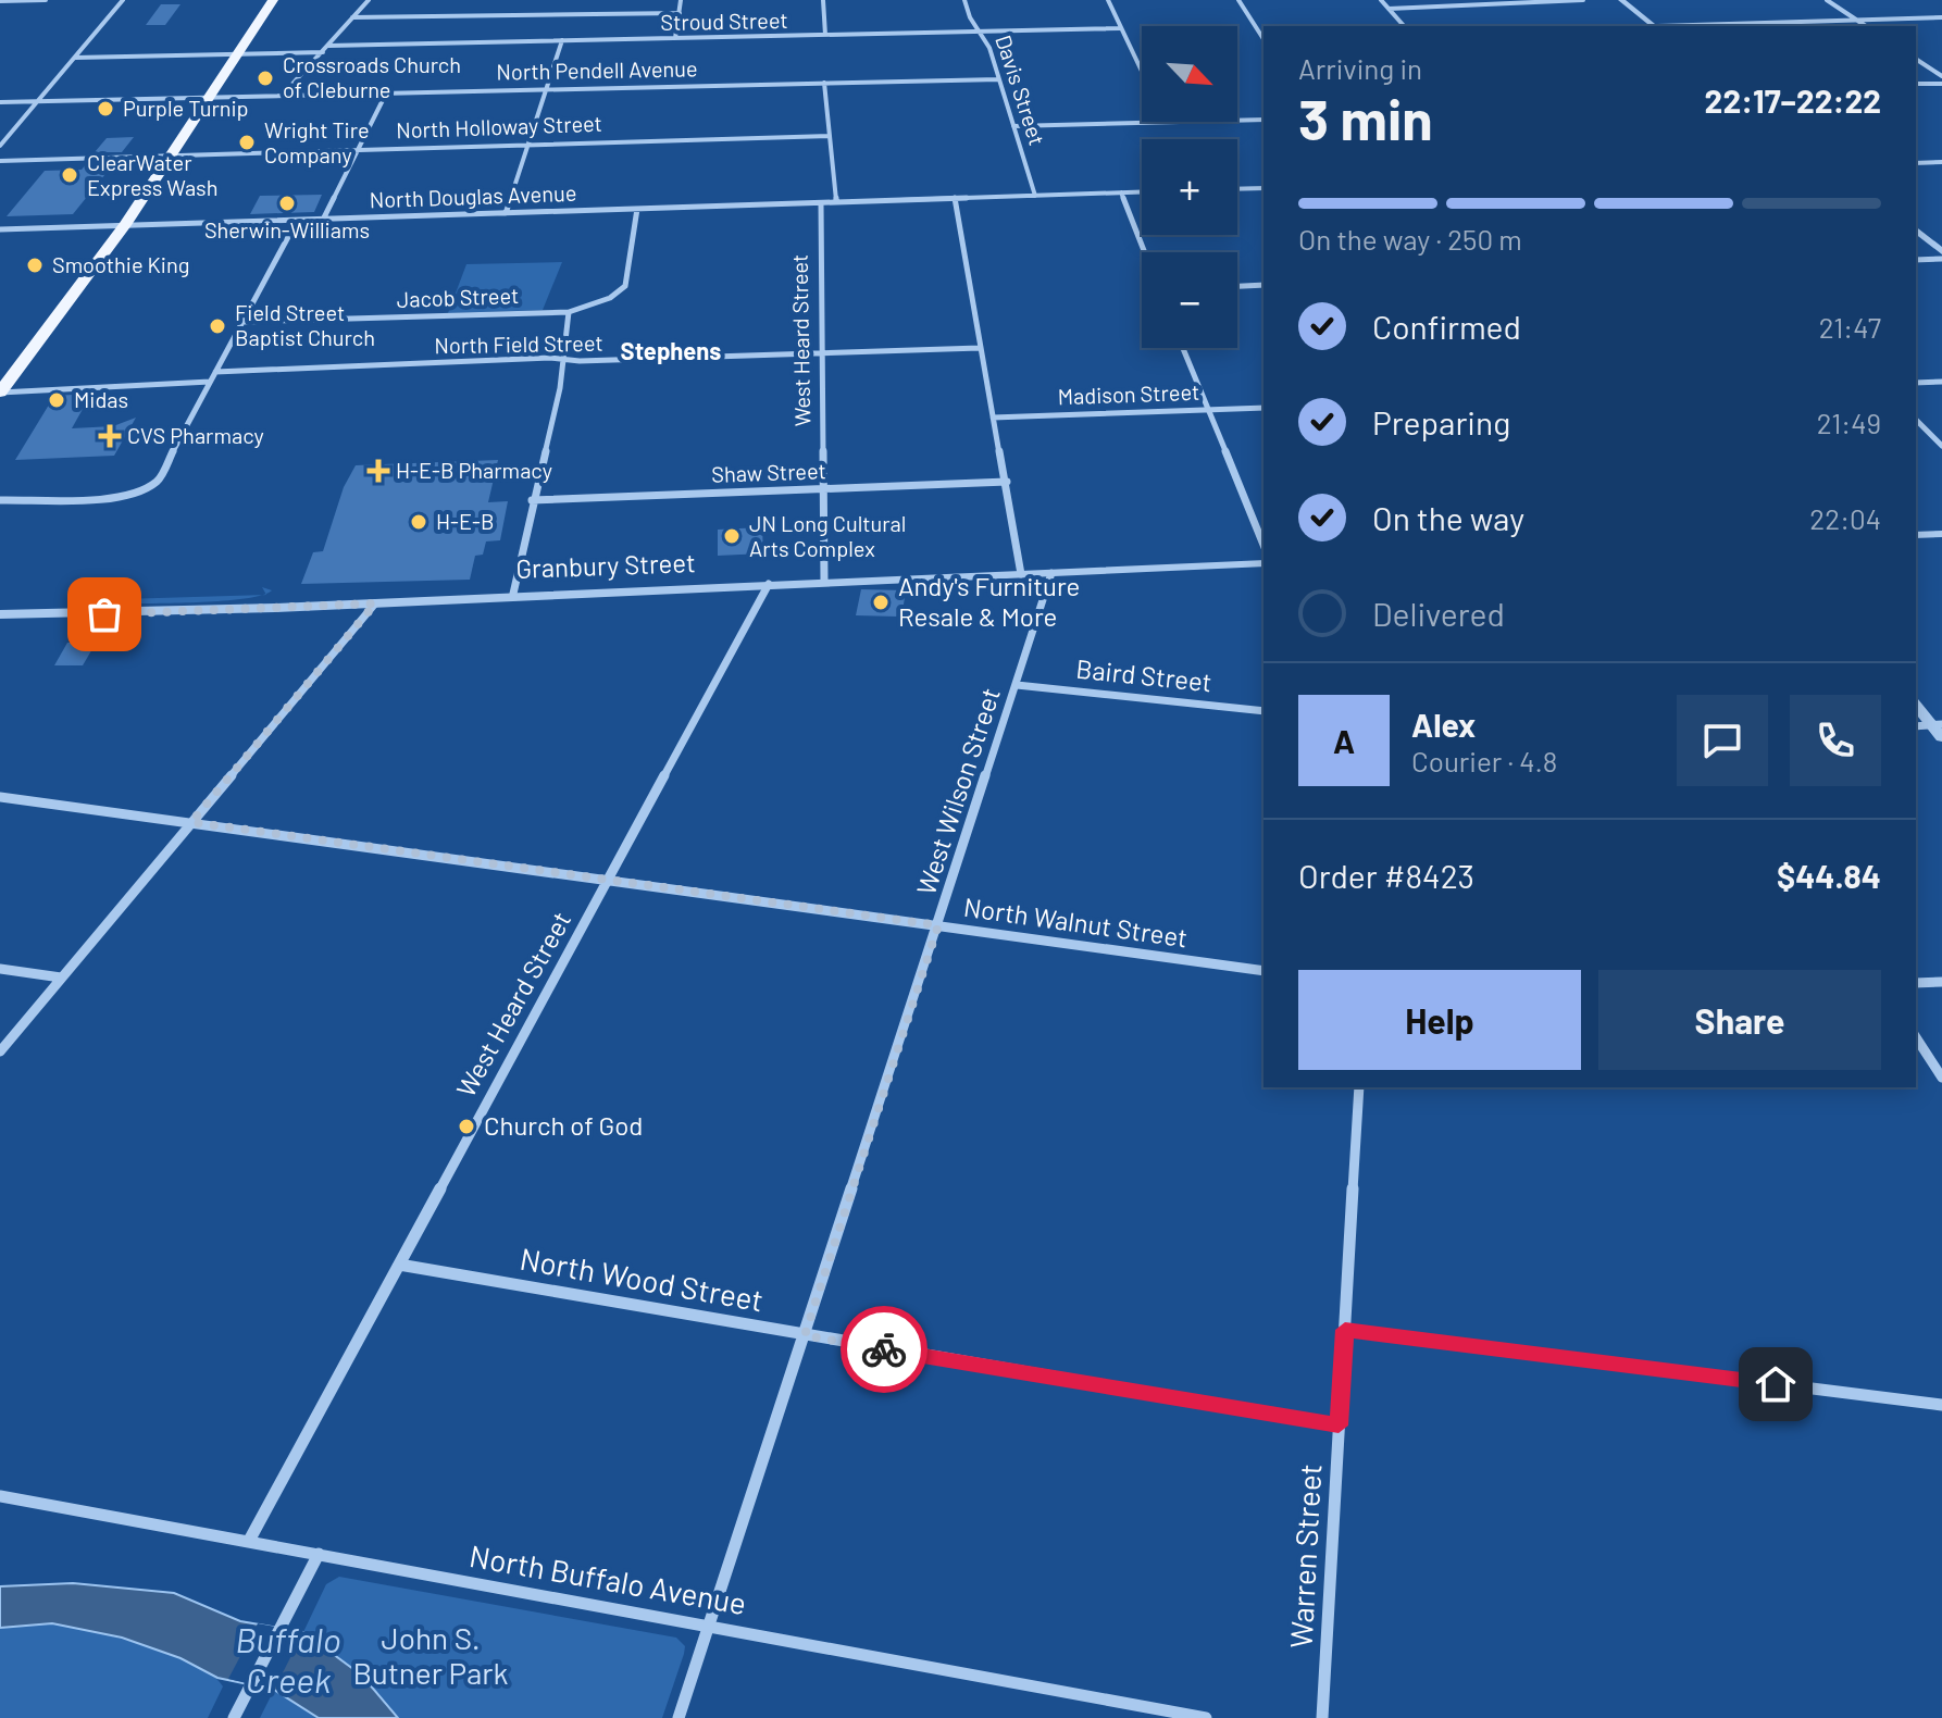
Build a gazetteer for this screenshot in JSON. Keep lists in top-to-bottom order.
{
  "streets": {
    "street": [
      "Stroud Street",
      "North Pendell Avenue",
      "Davis Street",
      "North Holloway Street",
      "North Douglas Avenue",
      "Jacob Street",
      "West Heard Street",
      "North Field Street",
      "Madison Street",
      "Shaw Street",
      "Granbury Street",
      "Baird Street",
      "West Wilson Street",
      "North Walnut Street",
      "North Wood Street",
      "Warren Street",
      "North Buffalo Avenue"
    ]
  },
  "crossings": [
    ["Stroud Street", "Davis Street"],
    ["North Pendell Avenue", "Davis Street"],
    ["North Douglas Avenue", "Jacob Street"],
    ["North Douglas Avenue", "West Heard Street"],
    ["West Heard Street", "North Field Street"],
    ["West Heard Street", "Shaw Street"],
    ["West Heard Street", "Granbury Street"],
    ["West Heard Street", "North Walnut Street"],
    ["West Heard Street", "North Wood Street"],
    ["West Heard Street", "North Buffalo Avenue"],
    ["Granbury Street", "West Wilson Street"],
    ["Baird Street", "West Wilson Street"],
    ["West Wilson Street", "North Walnut Street"],
    ["West Wilson Street", "North Wood Street"],
    ["West Wilson Street", "North Buffalo Avenue"],
    ["North Wood Street", "Warren Street"]
  ],
  "districts": ["Stephens"],
  "water": ["Buffalo Creek"],
  "parks": ["John S. Butner Park"],
  "places": {
    "other": [
      "Crossroads Church of Cleburne",
      "Purple Turnip",
      "Wright Tire Company",
      "ClearWater Express Wash",
      "Sherwin-Williams",
      "Smoothie King",
      "Field Street Baptist Church",
      "Midas",
      "H-E-B",
      "JN Long Cultural Arts Complex",
      "Andy's Furniture Resale & More",
      "Church of God"
    ],
    "health": ["CVS Pharmacy", "H-E-B Pharmacy"]
  },
  "north": "bottom right",
  "page": {
    "map_buttons": ["+", "−"],
    "heading": ["3 min", "Arriving in", "22:17–22:22"],
    "panel": [
      "Alex",
      "Courier · 4.8",
      "Order #8423",
      "$44.84"
    ],
    "bar": "On the way · 250 m",
    "list": [
      ["Confirmed", "21:47"],
      ["Preparing", "21:49"],
      ["On the way", "22:04"],
      "Delivered"
    ],
    "round": "A",
    "buttons": ["Help", "Share"]
  }
}
